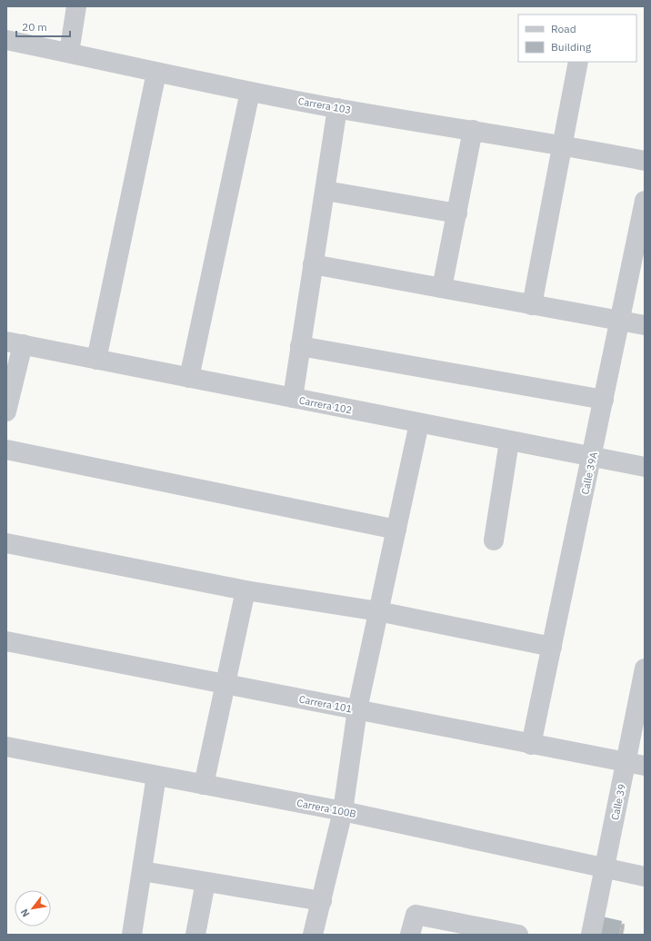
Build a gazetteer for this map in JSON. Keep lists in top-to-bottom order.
{
  "streets": {
    "street": [
      "Carrera 103",
      "Carrera 102",
      "Calle 39A",
      "Carrera 101",
      "Calle 39",
      "Carrera 100B"
    ]
  },
  "crossings": [
    ["Carrera 102", "Calle 39A"],
    ["Calle 39A", "Carrera 101"],
    ["Carrera 101", "Calle 39"],
    ["Calle 39", "Carrera 100B"]
  ],
  "legend": ["Road", "Building"],
  "scale_bar": "20 m",
  "north": "bottom left"
}
